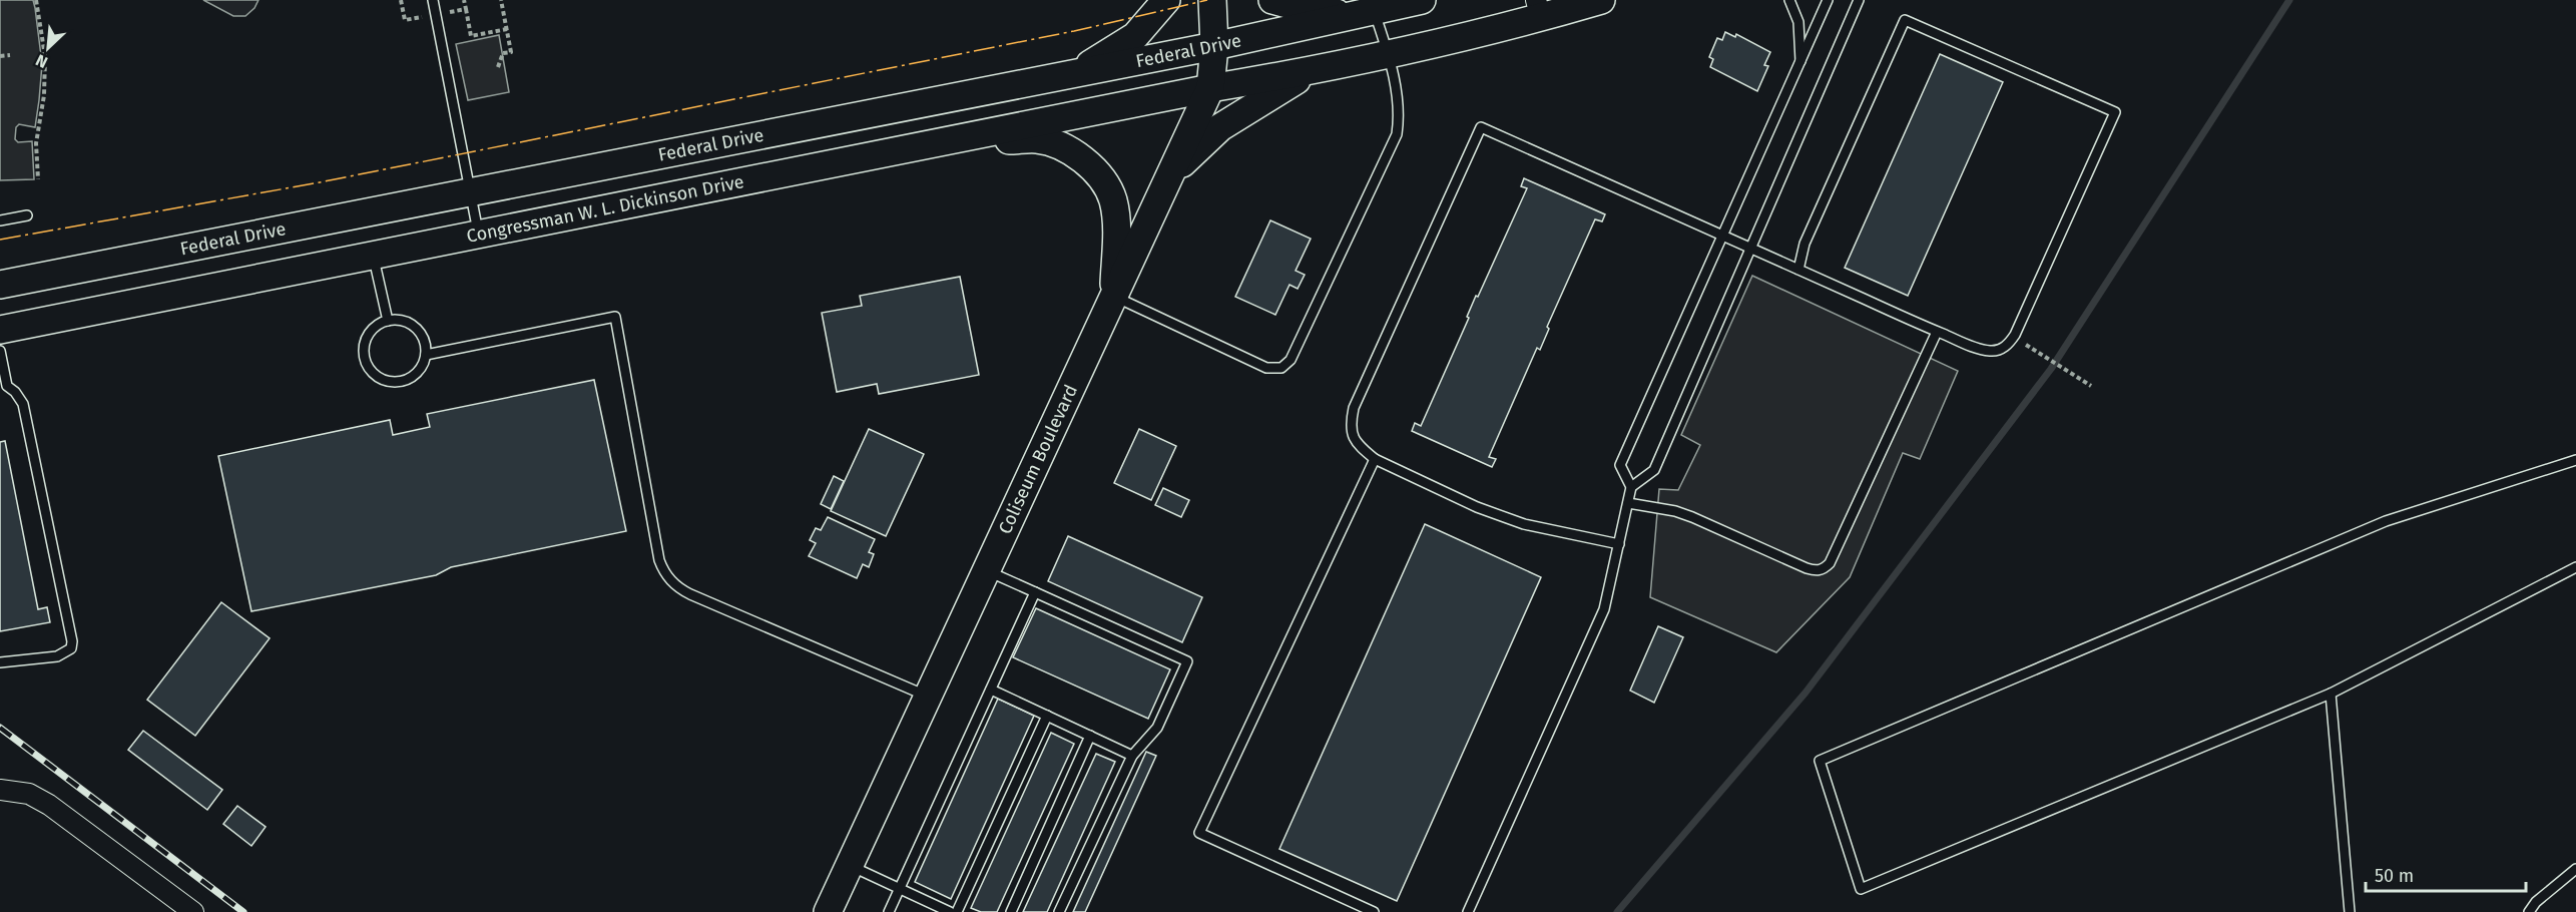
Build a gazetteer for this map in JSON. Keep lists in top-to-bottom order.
{
  "streets": {
    "main road": ["Federal Drive", "Congressman W. L. Dickinson Drive", "Coliseum Boulevard"]
  },
  "crossings": [
    ["Federal Drive", "Coliseum Boulevard"],
    ["Congressman W. L. Dickinson Drive", "Coliseum Boulevard"]
  ],
  "scale_bar": "50 m",
  "north": "bottom left"
}
